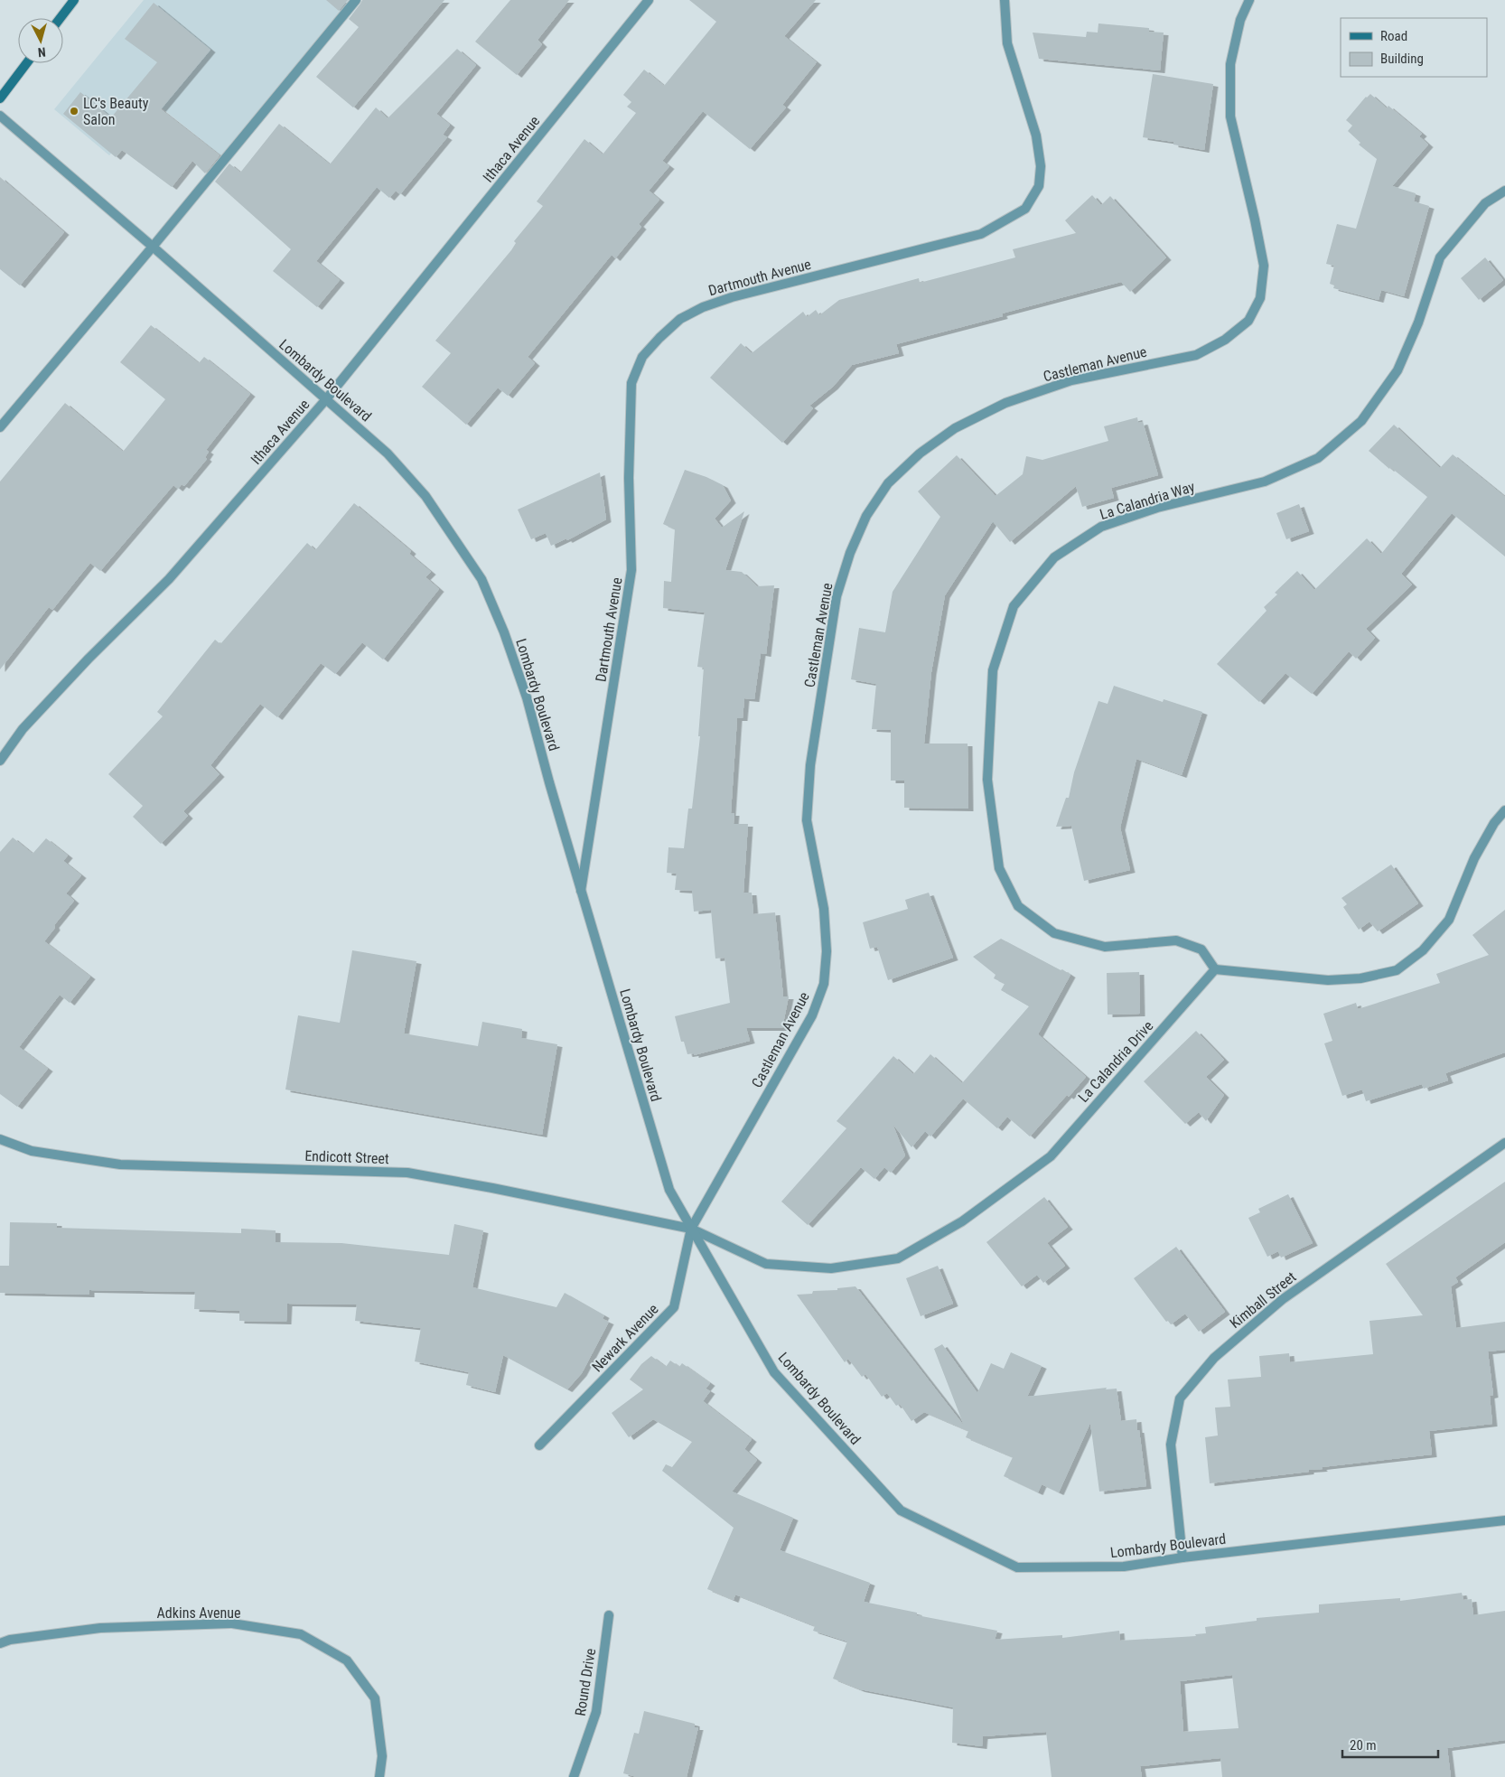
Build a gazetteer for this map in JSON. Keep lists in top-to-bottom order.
{
  "streets": {
    "street": [
      "Ithaca Avenue",
      "Dartmouth Avenue",
      "Castleman Avenue",
      "Lombardy Boulevard",
      "La Calandria Way",
      "La Calandria Drive",
      "Endicott Street",
      "Kimball Street",
      "Newark Avenue",
      "Adkins Avenue",
      "Round Drive"
    ]
  },
  "crossings": [
    ["Ithaca Avenue", "Lombardy Boulevard"],
    ["Dartmouth Avenue", "Lombardy Boulevard"],
    ["Castleman Avenue", "Lombardy Boulevard"],
    ["Castleman Avenue", "La Calandria Drive"],
    ["Castleman Avenue", "Endicott Street"],
    ["Castleman Avenue", "Newark Avenue"],
    ["Lombardy Boulevard", "La Calandria Drive"],
    ["Lombardy Boulevard", "Endicott Street"],
    ["Lombardy Boulevard", "Kimball Street"],
    ["Lombardy Boulevard", "Newark Avenue"],
    ["La Calandria Way", "La Calandria Drive"],
    ["La Calandria Drive", "Endicott Street"],
    ["La Calandria Drive", "Newark Avenue"],
    ["Endicott Street", "Newark Avenue"]
  ],
  "places": ["LC's Beauty Salon"],
  "legend": ["Road", "Building"],
  "scale_bar": "20 m",
  "north": "bottom"
}
